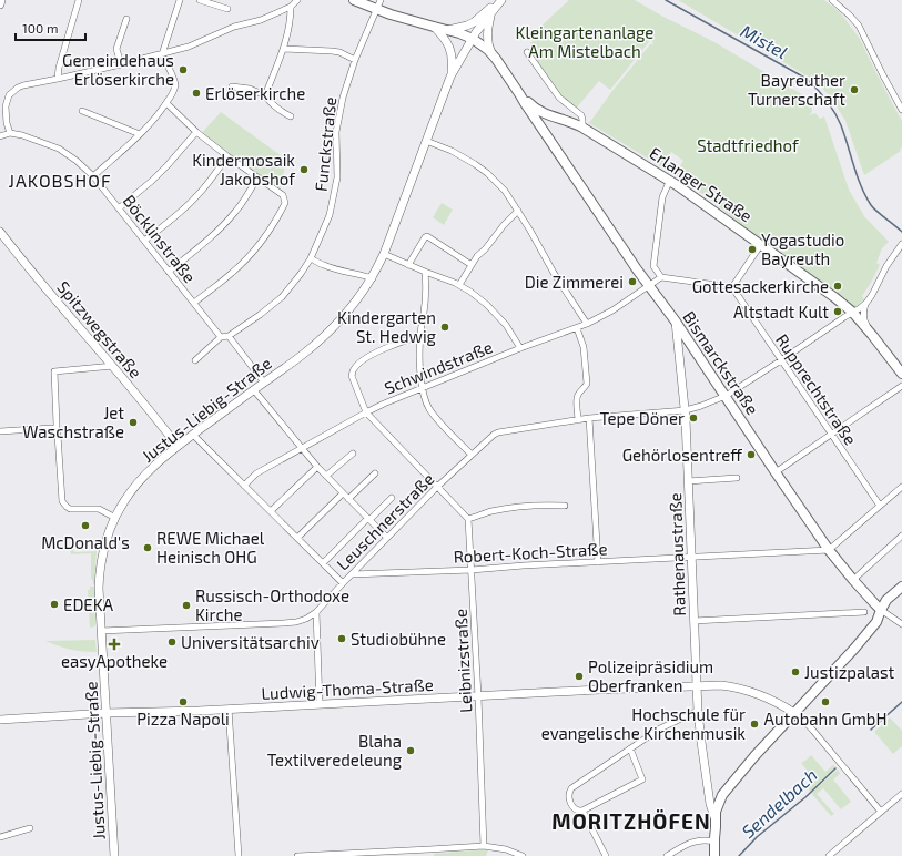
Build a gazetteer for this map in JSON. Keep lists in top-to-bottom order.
{
  "streets": {
    "main road": [
      "Erlanger Straße",
      "Spitzwegstraße",
      "Bismarckstraße",
      "Justus-Liebig-Straße",
      "Rathenaustraße",
      "Ludwig-Thoma-Straße"
    ],
    "street": [
      "Funckstraße",
      "Böcklinstraße",
      "Schwindstraße",
      "Rupprechtstraße",
      "Leuschnerstraße",
      "Robert-Koch-Straße",
      "Leibnizstraße"
    ]
  },
  "crossings": [
    ["Erlanger Straße", "Bismarckstraße"],
    ["Erlanger Straße", "Leuschnerstraße"],
    ["Spitzwegstraße", "Justus-Liebig-Straße"],
    ["Bismarckstraße", "Schwindstraße"],
    ["Bismarckstraße", "Leuschnerstraße"],
    ["Bismarckstraße", "Robert-Koch-Straße"],
    ["Bismarckstraße", "Rathenaustraße"],
    ["Rupprechtstraße", "Leuschnerstraße"],
    ["Justus-Liebig-Straße", "Leuschnerstraße"],
    ["Justus-Liebig-Straße", "Ludwig-Thoma-Straße"],
    ["Leuschnerstraße", "Robert-Koch-Straße"],
    ["Leuschnerstraße", "Rathenaustraße"],
    ["Robert-Koch-Straße", "Rathenaustraße"],
    ["Robert-Koch-Straße", "Leibnizstraße"],
    ["Rathenaustraße", "Ludwig-Thoma-Straße"],
    ["Leibnizstraße", "Ludwig-Thoma-Straße"]
  ],
  "districts": ["JAKOBSHOF", "MORITZHÖFEN"],
  "water": ["Mistel", "Sendelbach"],
  "parks": ["Kleingartenanlage Am Mistelbach", "Stadtfriedhof"],
  "places": {
    "other": [
      "Gemeindehaus Erlöserkirche",
      "Bayreuther Turnerschaft",
      "Erlöserkirche",
      "Kindermosaik Jakobshof",
      "Yogastudio Bayreuth",
      "Die Zimmerei",
      "Gottesackerkirche",
      "Altstadt Kult",
      "Kindergarten St. Hedwig",
      "Tepe Döner",
      "Jet Waschstraße",
      "Gehörlosentreff",
      "McDonald's",
      "REWE Michael Heinisch OHG",
      "EDEKA",
      "Russisch-Orthodoxe Kirche",
      "Studiobühne",
      "Universitätsarchiv",
      "Justizpalast",
      "Polizeipräsidium Oberfranken",
      "Pizza Napoli",
      "Autobahn GmbH",
      "Hochschule für evangelische Kirchenmusik",
      "Blaha Textilveredeleung"
    ],
    "health": ["easyApotheke"]
  },
  "scale_bar": "100 m"
}
